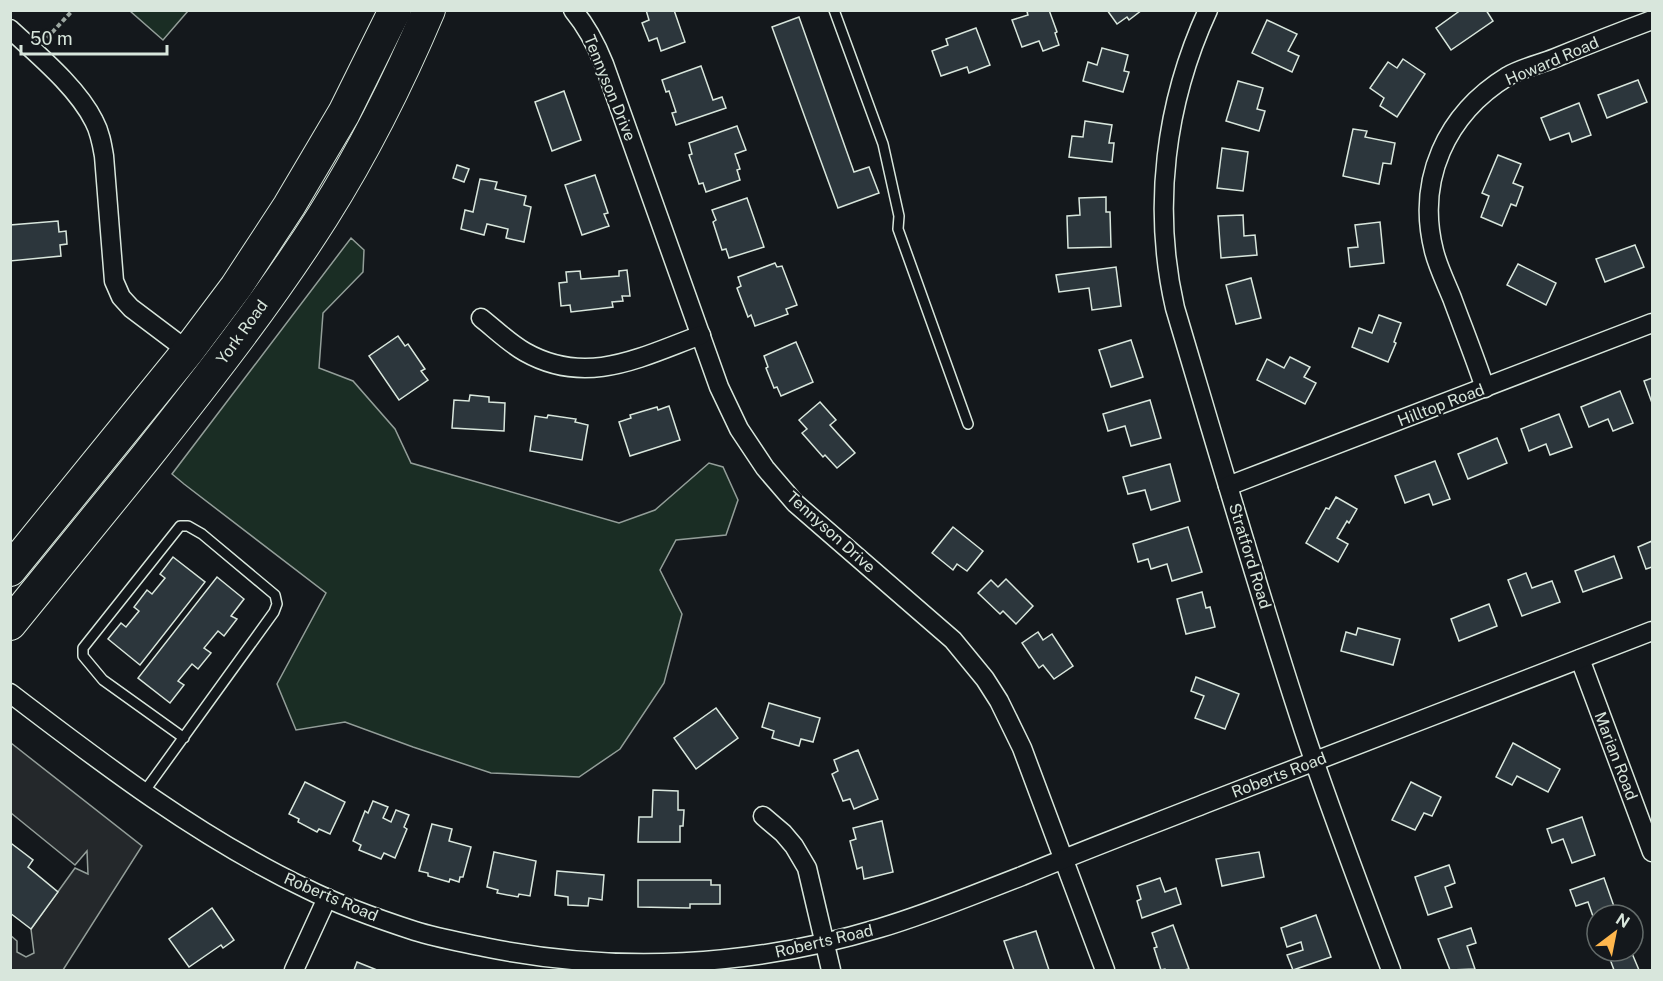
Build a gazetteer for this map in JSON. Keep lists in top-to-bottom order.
{
  "streets": {
    "highway": ["York Road"],
    "street": [
      "Howard Road",
      "Tennyson Drive",
      "Hilltop Road",
      "Stratford Road",
      "Marian Road",
      "Roberts Road"
    ]
  },
  "crossings": [
    ["Howard Road", "Hilltop Road"],
    ["Tennyson Drive", "Roberts Road"],
    ["Hilltop Road", "Stratford Road"],
    ["Stratford Road", "Roberts Road"],
    ["Marian Road", "Roberts Road"]
  ],
  "scale_bar": "50 m",
  "north": "top right"
}
